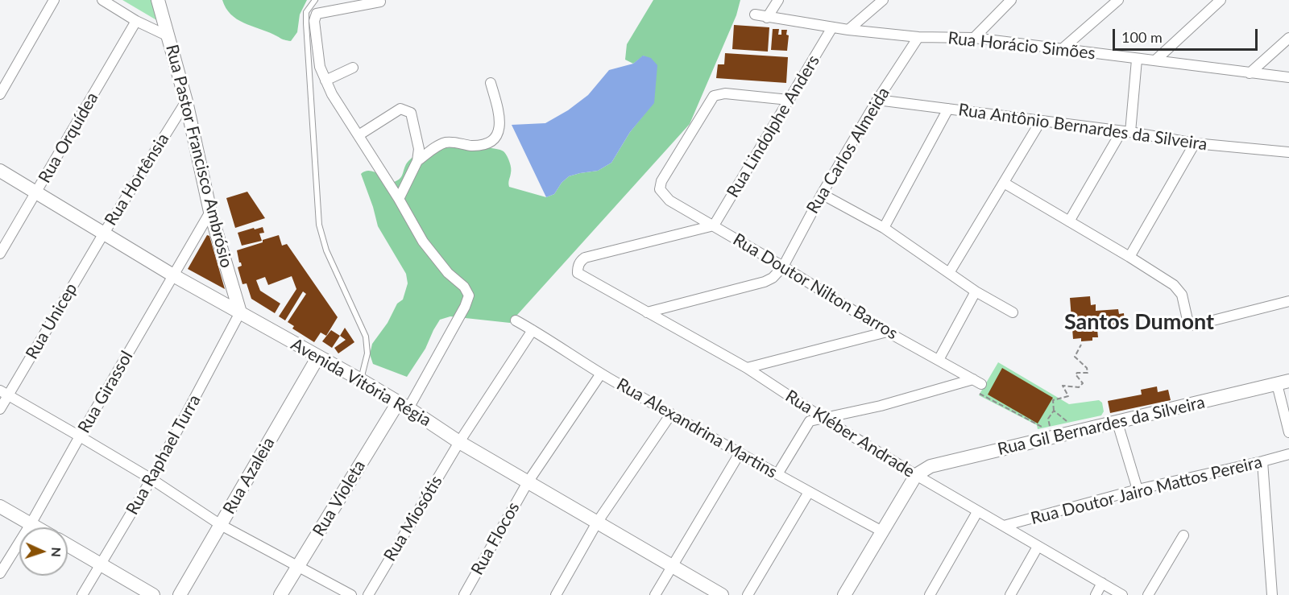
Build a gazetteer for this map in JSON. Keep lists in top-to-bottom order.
{
  "streets": {
    "street": [
      "Rua Horácio Simões",
      "Rua Lindolphe Anders",
      "Rua Antônio Bernardes da Silveira",
      "Rua Orquídea",
      "Rua Carlos Almeida",
      "Rua Pastor Francisco Ambrósio",
      "Rua Hortênsia",
      "Rua Doutor Nilton Barros",
      "Rua Unicep",
      "Avenida Vitória Régia",
      "Rua Girassol",
      "Rua Gil Bernardes da Silveira",
      "Rua Alexandrina Martins",
      "Rua Kléber Andrade",
      "Rua Raphael Turra",
      "Rua Azaleia",
      "Rua Doutor Jairo Mattos Pereira",
      "Rua Violeta",
      "Rua Miosótis",
      "Rua Flocos"
    ]
  },
  "crossings": [
    ["Rua Horácio Simões", "Rua Lindolphe Anders"],
    ["Rua Horácio Simões", "Rua Carlos Almeida"],
    ["Rua Lindolphe Anders", "Rua Doutor Nilton Barros"],
    ["Rua Lindolphe Anders", "Rua Kléber Andrade"],
    ["Rua Antônio Bernardes da Silveira", "Rua Carlos Almeida"],
    ["Rua Orquídea", "Avenida Vitória Régia"],
    ["Rua Carlos Almeida", "Rua Doutor Nilton Barros"],
    ["Rua Pastor Francisco Ambrósio", "Rua Hortênsia"],
    ["Rua Pastor Francisco Ambrósio", "Avenida Vitória Régia"],
    ["Rua Pastor Francisco Ambrósio", "Rua Girassol"],
    ["Rua Pastor Francisco Ambrósio", "Rua Raphael Turra"],
    ["Rua Hortênsia", "Rua Unicep"],
    ["Rua Hortênsia", "Avenida Vitória Régia"],
    ["Rua Doutor Nilton Barros", "Rua Kléber Andrade"],
    ["Rua Unicep", "Avenida Vitória Régia"],
    ["Avenida Vitória Régia", "Rua Girassol"],
    ["Avenida Vitória Régia", "Rua Raphael Turra"],
    ["Avenida Vitória Régia", "Rua Azaleia"],
    ["Avenida Vitória Régia", "Rua Violeta"],
    ["Avenida Vitória Régia", "Rua Miosótis"],
    ["Avenida Vitória Régia", "Rua Flocos"],
    ["Rua Gil Bernardes da Silveira", "Rua Kléber Andrade"],
    ["Rua Alexandrina Martins", "Rua Miosótis"],
    ["Rua Alexandrina Martins", "Rua Flocos"],
    ["Rua Kléber Andrade", "Rua Doutor Jairo Mattos Pereira"]
  ],
  "districts": ["Santos Dumont"],
  "scale_bar": "100 m",
  "north": "right"
}
